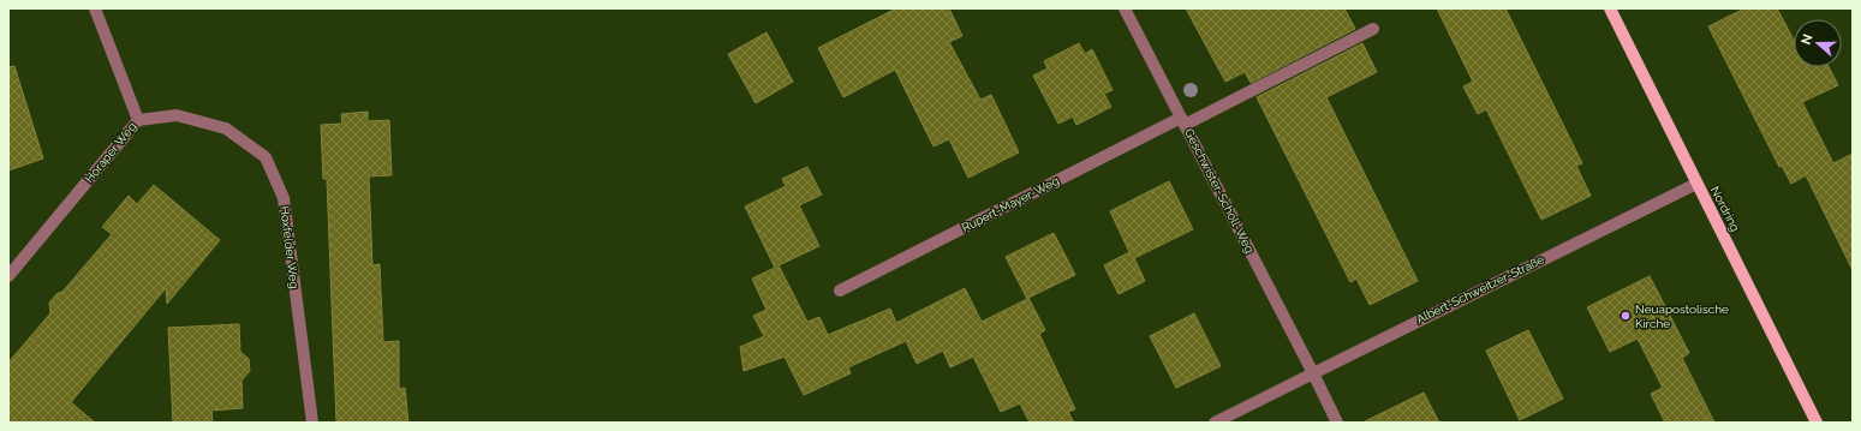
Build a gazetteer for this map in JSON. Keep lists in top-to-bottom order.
{
  "streets": {
    "main road": ["Nordring"],
    "street": [
      "Horaper Weg",
      "Geschwister-Scholl-Weg",
      "Rupert-Mayer-Weg",
      "Hoxfelder Weg",
      "Albert-Schweitzer-Straße"
    ]
  },
  "crossings": [
    ["Horaper Weg", "Hoxfelder Weg"],
    ["Geschwister-Scholl-Weg", "Rupert-Mayer-Weg"],
    ["Geschwister-Scholl-Weg", "Albert-Schweitzer-Straße"],
    ["Nordring", "Albert-Schweitzer-Straße"]
  ],
  "places": ["Neuapostolische Kirche"],
  "north": "left"
}
